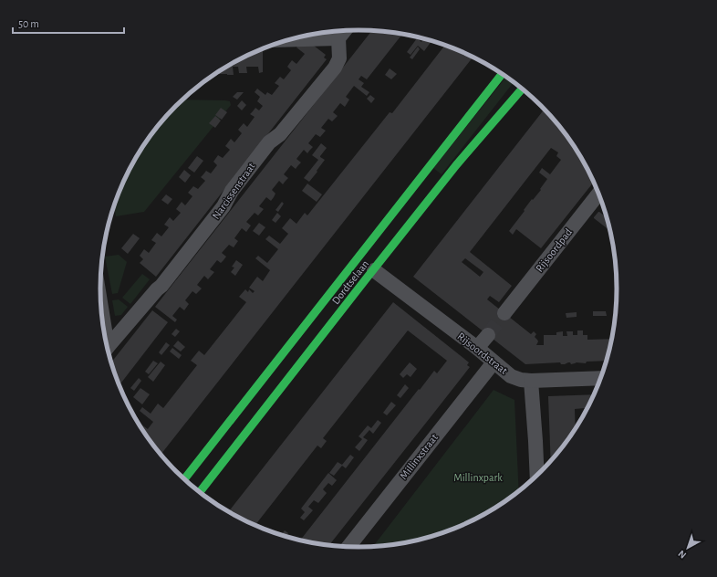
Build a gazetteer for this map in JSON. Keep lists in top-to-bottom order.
{
  "streets": {
    "main road": ["Dordtselaan"],
    "street": [
      "Narcissenstraat",
      "Rijsoordpad",
      "Rijsoordstraat",
      "Millinxstraat"
    ]
  },
  "crossings": [
    ["Dordtselaan", "Rijsoordstraat"],
    ["Rijsoordstraat", "Millinxstraat"]
  ],
  "parks": ["Millinxpark"],
  "scale_bar": "50 m",
  "north": "bottom left"
}
